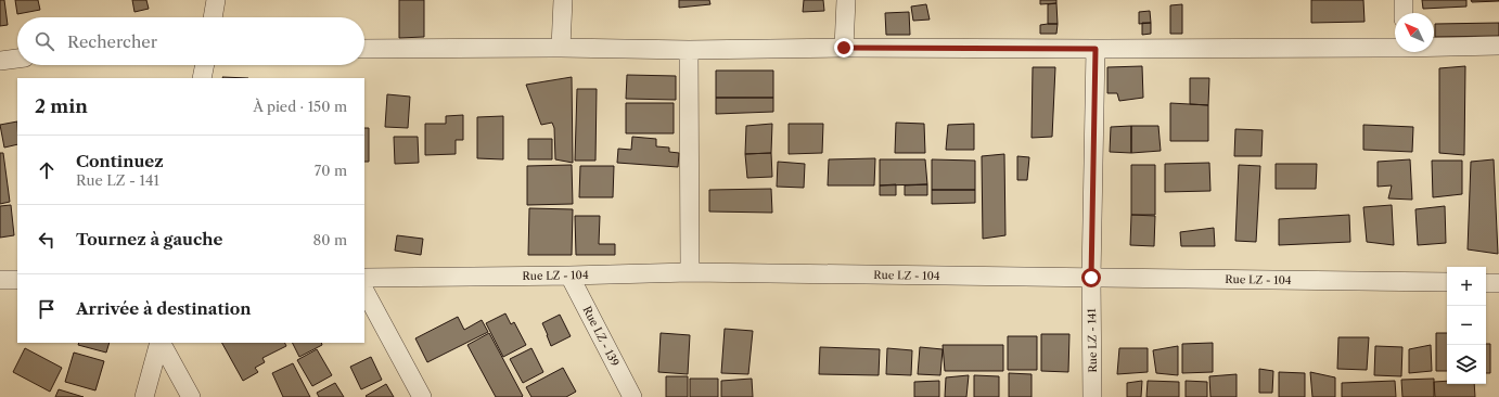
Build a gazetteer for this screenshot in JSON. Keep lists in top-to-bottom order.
{
  "streets": {
    "street": ["Rue LZ - 104", "Rue LZ - 139", "Rue LZ - 141"]
  },
  "crossings": [
    ["Rue LZ - 104", "Rue LZ - 139"],
    ["Rue LZ - 104", "Rue LZ - 141"]
  ],
  "north": "top left",
  "page": {
    "search": "Rechercher",
    "heading": ["2 min", "À pied · 150 m"],
    "list": [
      ["Continuez", "Rue LZ - 141", "70 m"],
      ["Tournez à gauche", "80 m"],
      "Arrivée à destination"
    ],
    "map_buttons": ["+", "−"]
  }
}
